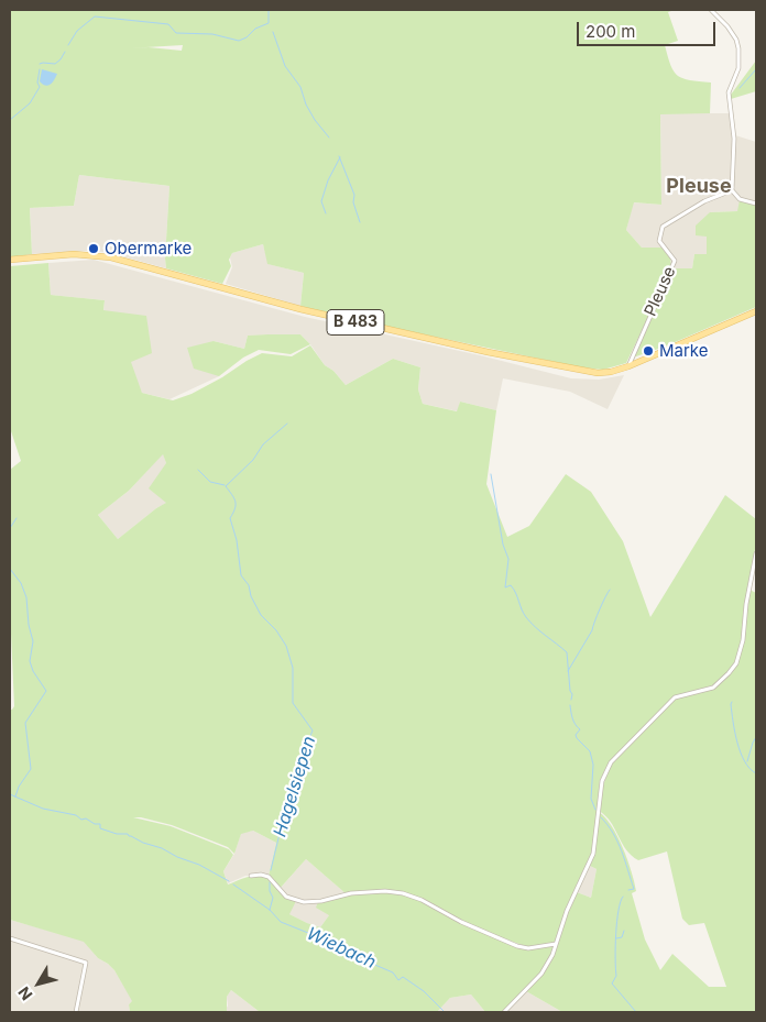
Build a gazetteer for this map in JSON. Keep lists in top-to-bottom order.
{
  "streets": {
    "main road": ["B 483"],
    "street": ["Pleuse"]
  },
  "crossings": [
    ["Pleuse", "B 483"]
  ],
  "districts": ["Pleuse"],
  "water": ["Hagelsiepen", "Wiebach"],
  "places": ["Obermarke", "Marke"],
  "scale_bar": "200 m",
  "north": "bottom left"
}
